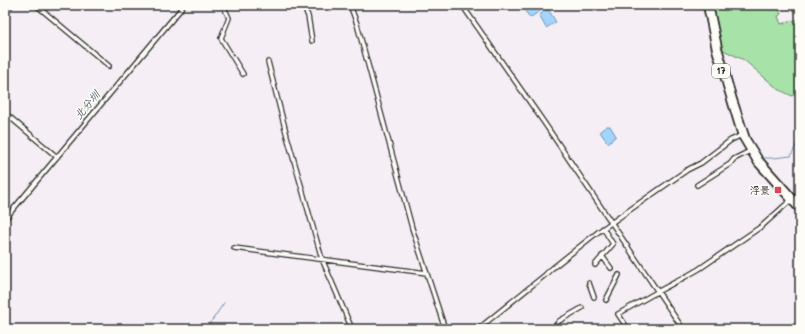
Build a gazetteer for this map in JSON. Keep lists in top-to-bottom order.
{
  "streets": {
    "main road": ["17"]
  },
  "water": ["北分圳"],
  "places": {
    "transit": ["浮景"]
  }
}
